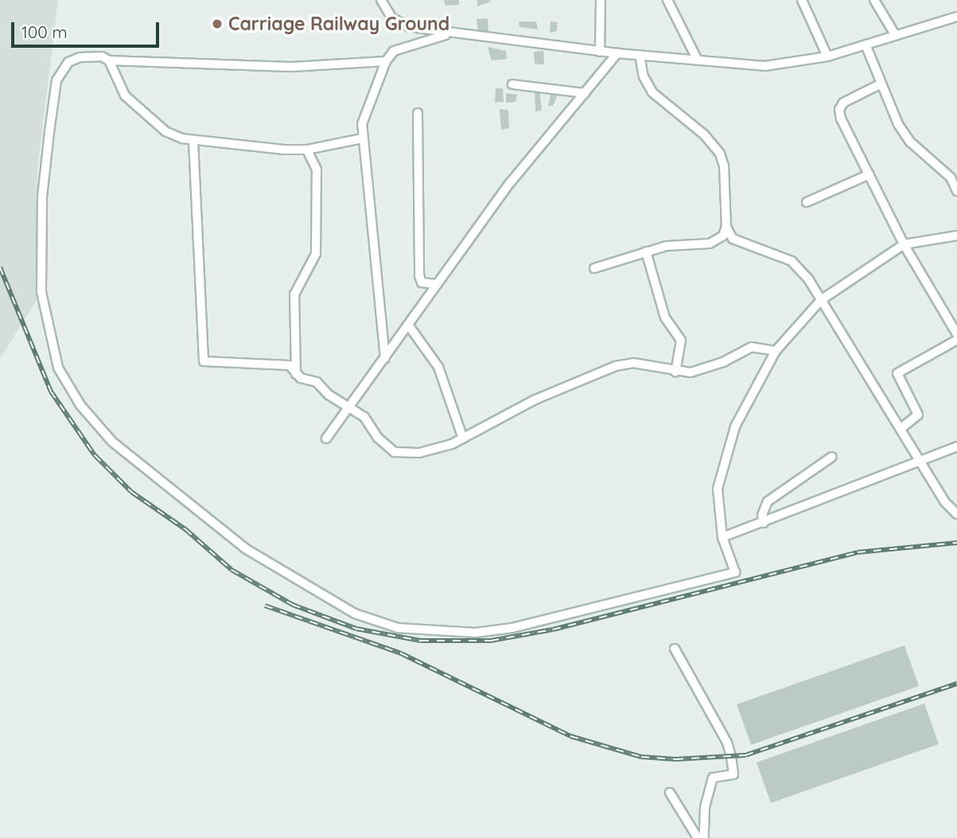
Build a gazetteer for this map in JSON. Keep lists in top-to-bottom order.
{
  "places": ["Carriage Railway Ground"],
  "scale_bar": "100 m"
}
